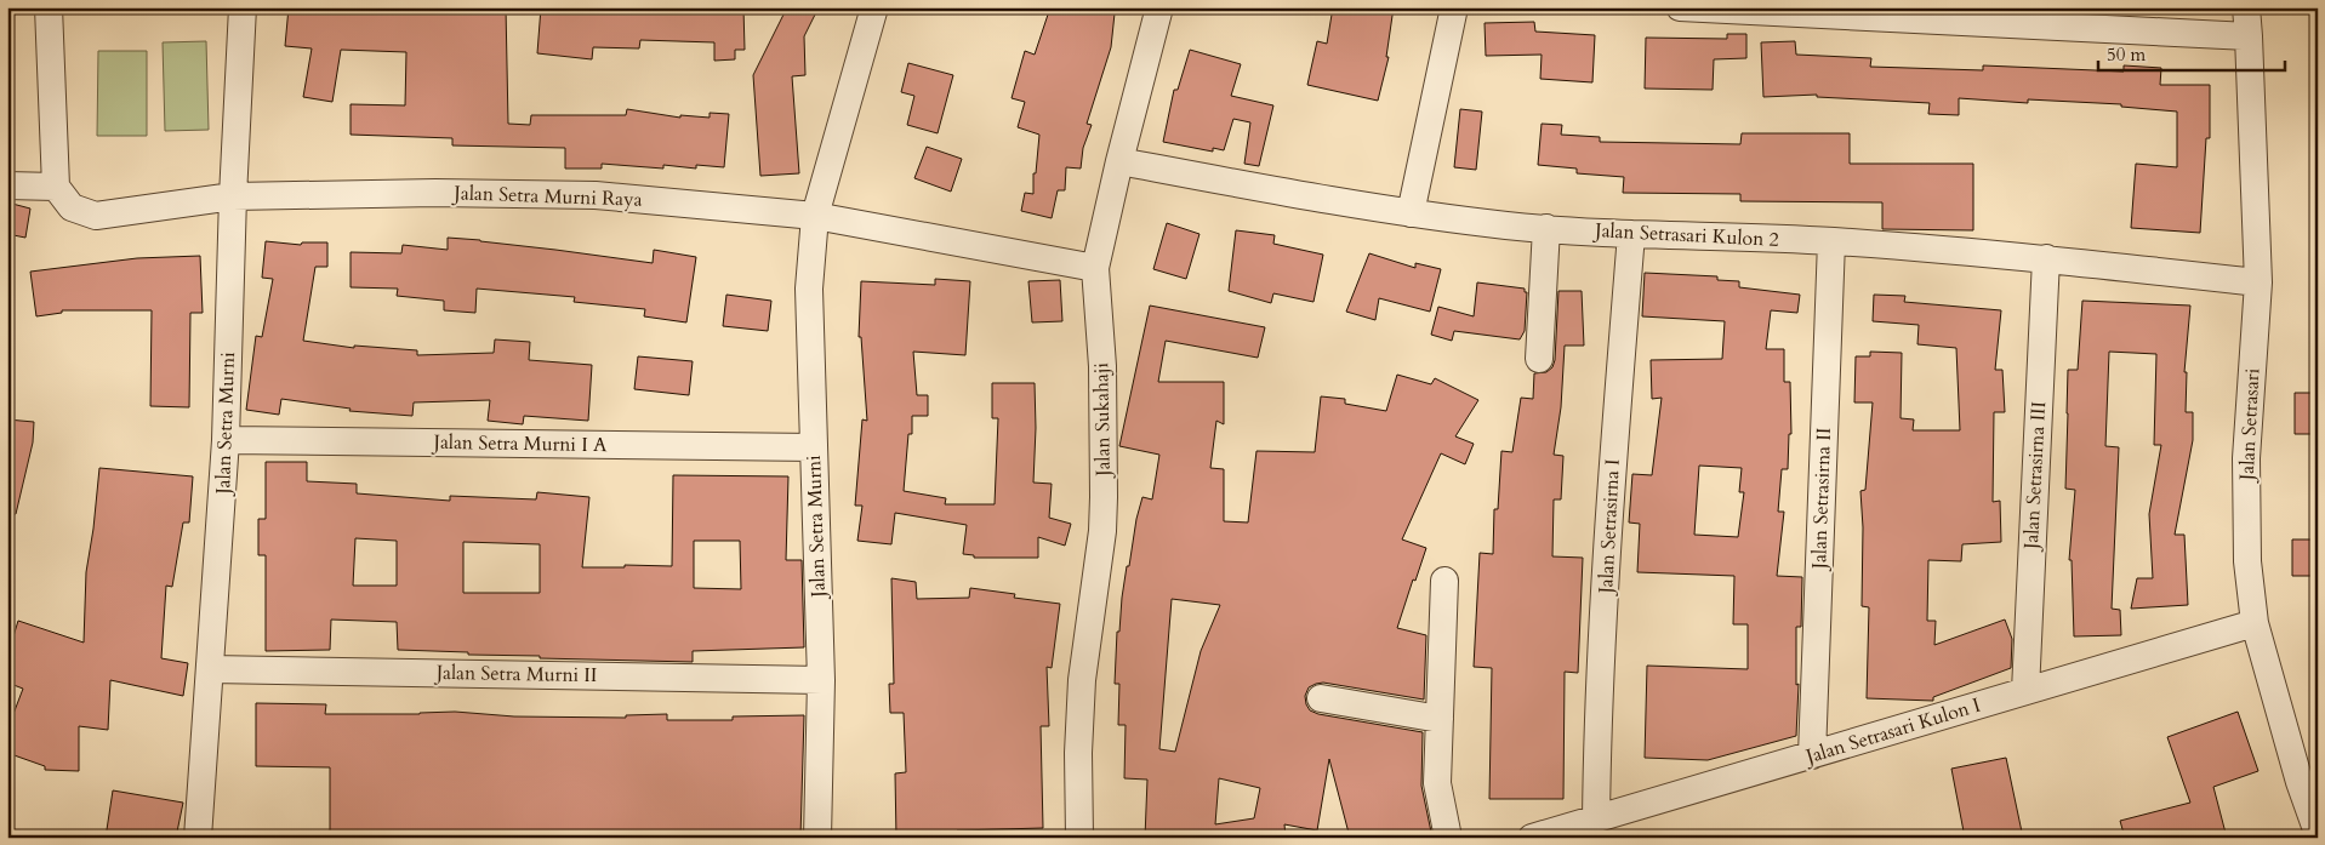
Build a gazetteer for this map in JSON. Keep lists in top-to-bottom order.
{
  "streets": {
    "street": [
      "Jalan Setra Murni Raya",
      "Jalan Setrasari Kulon 2",
      "Jalan Sukahaji",
      "Jalan Setra Murni",
      "Jalan Setrasari",
      "Jalan Setra Murni I A",
      "Jalan Setrasirna III",
      "Jalan Setrasirna II",
      "Jalan Setrasirna I",
      "Jalan Setra Murni II",
      "Jalan Setrasari Kulon I"
    ]
  },
  "crossings": [
    ["Jalan Setra Murni Raya", "Jalan Sukahaji"],
    ["Jalan Setra Murni Raya", "Jalan Setra Murni"],
    ["Jalan Setrasari Kulon 2", "Jalan Sukahaji"],
    ["Jalan Setrasari Kulon 2", "Jalan Setrasari"],
    ["Jalan Setrasari Kulon 2", "Jalan Setrasirna III"],
    ["Jalan Setrasari Kulon 2", "Jalan Setrasirna II"],
    ["Jalan Setrasari Kulon 2", "Jalan Setrasirna I"],
    ["Jalan Setra Murni", "Jalan Setra Murni I A"],
    ["Jalan Setra Murni", "Jalan Setra Murni II"],
    ["Jalan Setrasari", "Jalan Setrasari Kulon I"],
    ["Jalan Setrasirna III", "Jalan Setrasari Kulon I"],
    ["Jalan Setrasirna II", "Jalan Setrasari Kulon I"],
    ["Jalan Setrasirna I", "Jalan Setrasari Kulon I"]
  ],
  "scale_bar": "50 m"
}
